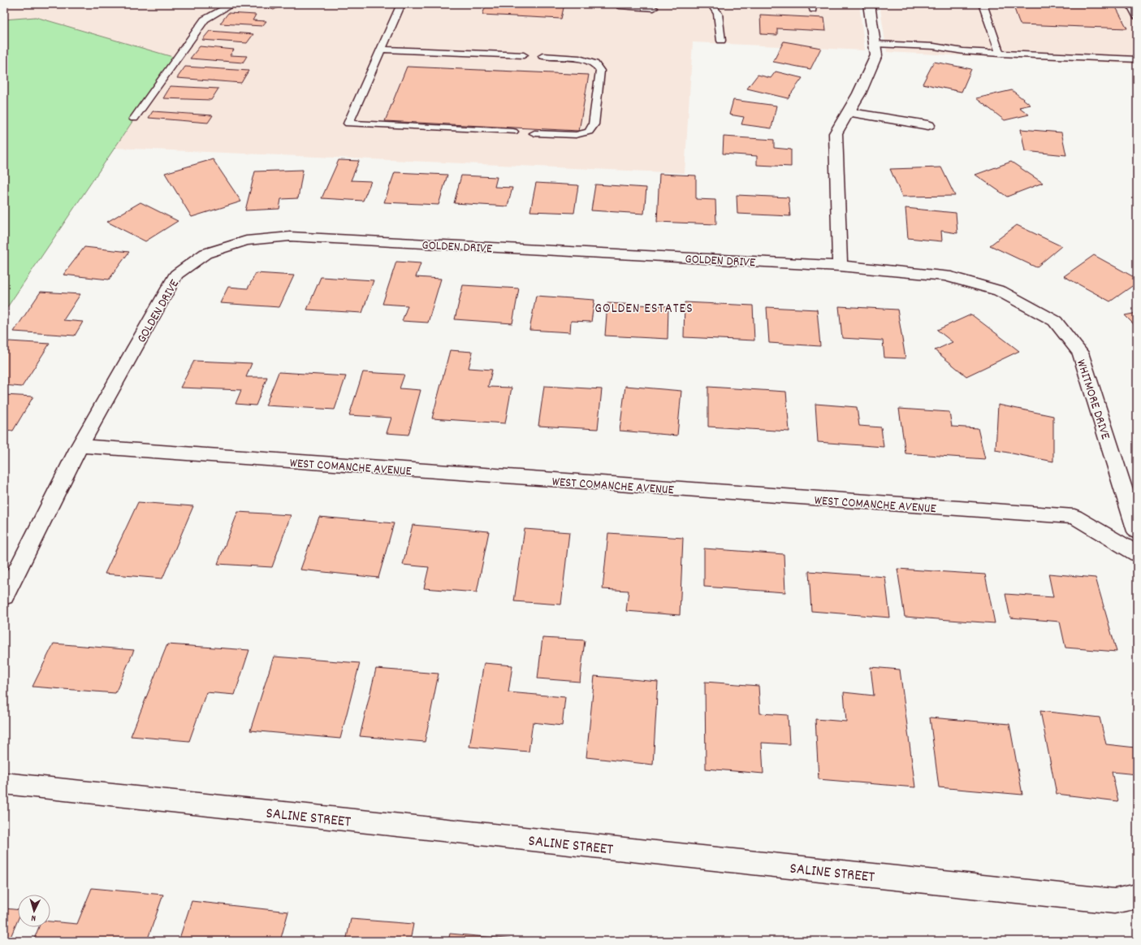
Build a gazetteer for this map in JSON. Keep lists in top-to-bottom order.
{
  "streets": {
    "street": [
      "GOLDEN DRIVE",
      "WHITMORE DRIVE",
      "WEST COMANCHE AVENUE",
      "SALINE STREET"
    ]
  },
  "crossings": [
    ["GOLDEN DRIVE", "WHITMORE DRIVE"],
    ["GOLDEN DRIVE", "WEST COMANCHE AVENUE"]
  ],
  "districts": ["GOLDEN ESTATES"],
  "north": "bottom"
}
